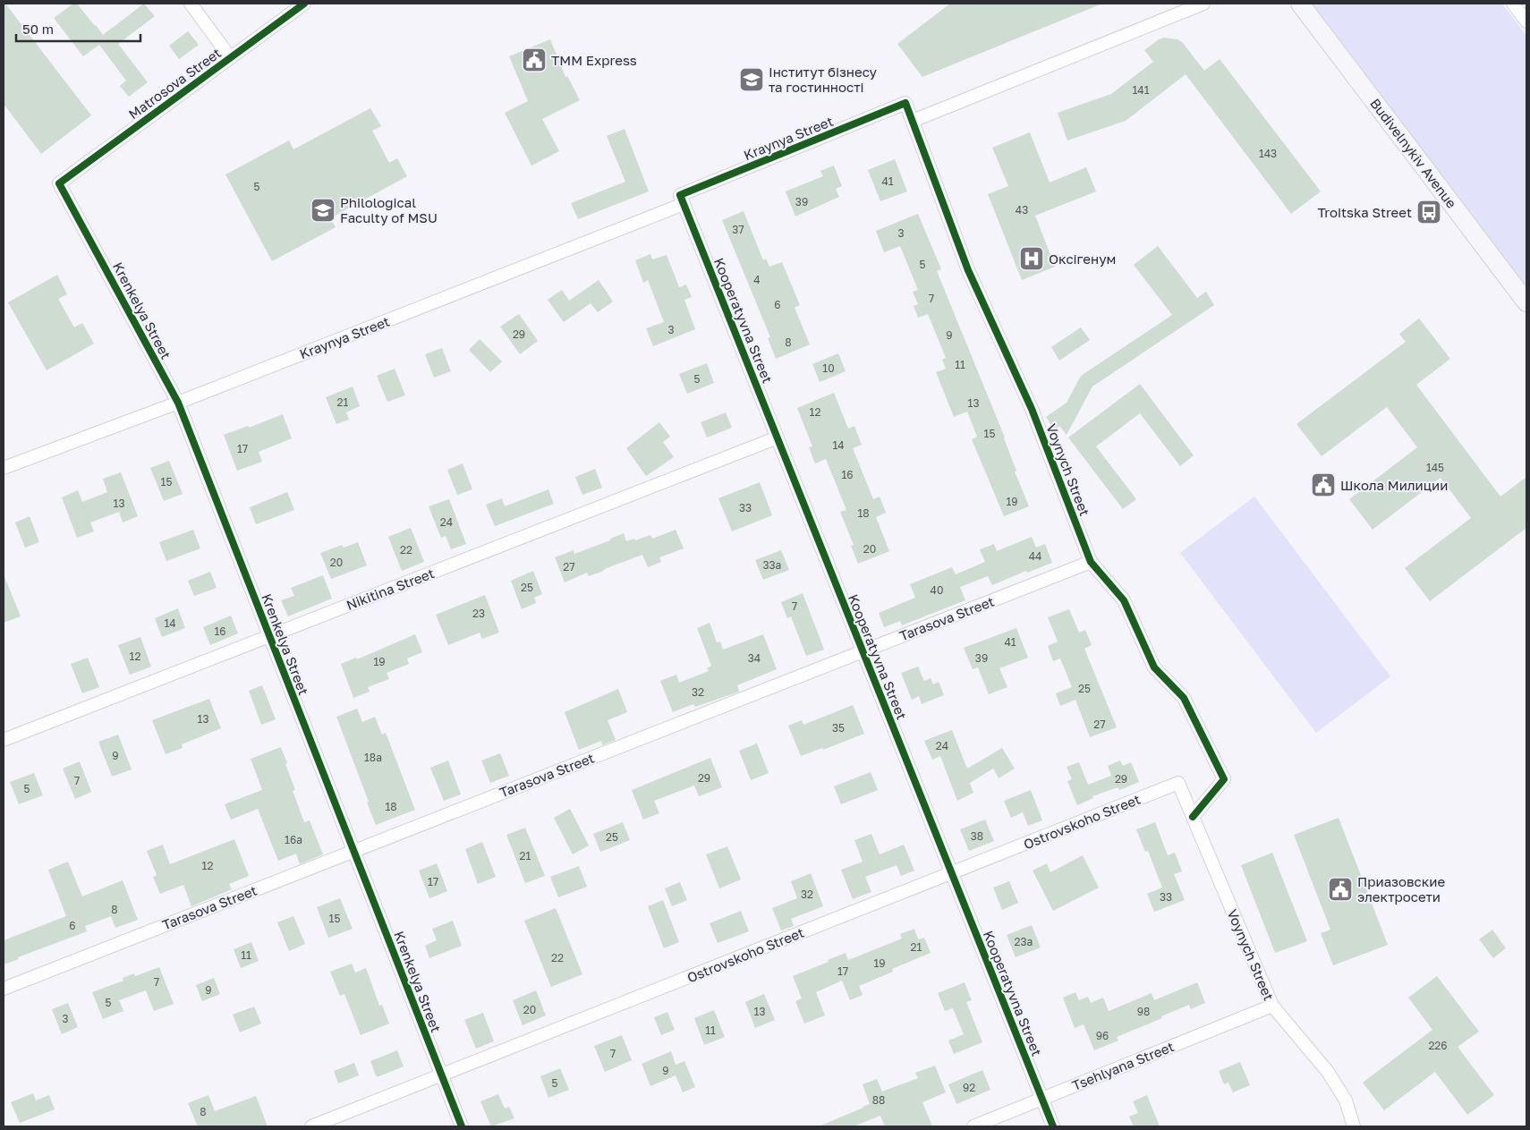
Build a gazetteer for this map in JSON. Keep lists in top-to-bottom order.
{
  "streets": {
    "main road": ["Budivelnykiv Avenue"],
    "street": [
      "Matrosova Street",
      "Kraynya Street",
      "Krenkelya Street",
      "Kooperatyvna Street",
      "Voynych Street",
      "Nikitina Street",
      "Tarasova Street",
      "Ostrovskoho Street",
      "Tsehlyana Street"
    ]
  },
  "crossings": [
    ["Matrosova Street", "Krenkelya Street"],
    ["Kraynya Street", "Krenkelya Street"],
    ["Kraynya Street", "Kooperatyvna Street"],
    ["Kraynya Street", "Voynych Street"],
    ["Krenkelya Street", "Nikitina Street"],
    ["Krenkelya Street", "Tarasova Street"],
    ["Krenkelya Street", "Ostrovskoho Street"],
    ["Kooperatyvna Street", "Nikitina Street"],
    ["Kooperatyvna Street", "Tarasova Street"],
    ["Kooperatyvna Street", "Ostrovskoho Street"],
    ["Kooperatyvna Street", "Tsehlyana Street"],
    ["Voynych Street", "Tarasova Street"],
    ["Voynych Street", "Ostrovskoho Street"],
    ["Voynych Street", "Tsehlyana Street"]
  ],
  "places": {
    "public building": ["TMM Express", "Школа Милиции", "Приазовские электросети"],
    "school or university": ["Інститут бізнесу та гостинності", "Philological Faculty of MSU"],
    "bus stop": ["Troitska Street"],
    "hospital": ["Оксігенум"]
  },
  "house_numbers": [
    "141",
    "143",
    "41",
    "5",
    "39",
    "43",
    "37",
    "3",
    "5",
    "4",
    "7",
    "6",
    "3",
    "29",
    "9",
    "8",
    "11",
    "10",
    "5",
    "21",
    "13",
    "12",
    "15",
    "14",
    "17",
    "145",
    "16",
    "15",
    "19",
    "13",
    "33",
    "18",
    "24",
    "20",
    "22",
    "44",
    "20",
    "33а",
    "27",
    "25",
    "40",
    "7",
    "23",
    "14",
    "16",
    "41",
    "12",
    "34",
    "39",
    "19",
    "25",
    "32",
    "13",
    "27",
    "35",
    "24",
    "9",
    "18а",
    "29",
    "29",
    "7",
    "5",
    "18",
    "38",
    "25",
    "16а",
    "21",
    "12",
    "17",
    "32",
    "33",
    "8",
    "15",
    "6",
    "23а",
    "21",
    "11",
    "22",
    "19",
    "17",
    "7",
    "9",
    "5",
    "20",
    "13",
    "98",
    "3",
    "11",
    "96",
    "226",
    "7",
    "9",
    "5",
    "92",
    "88",
    "8"
  ],
  "scale_bar": "50 m"
}
